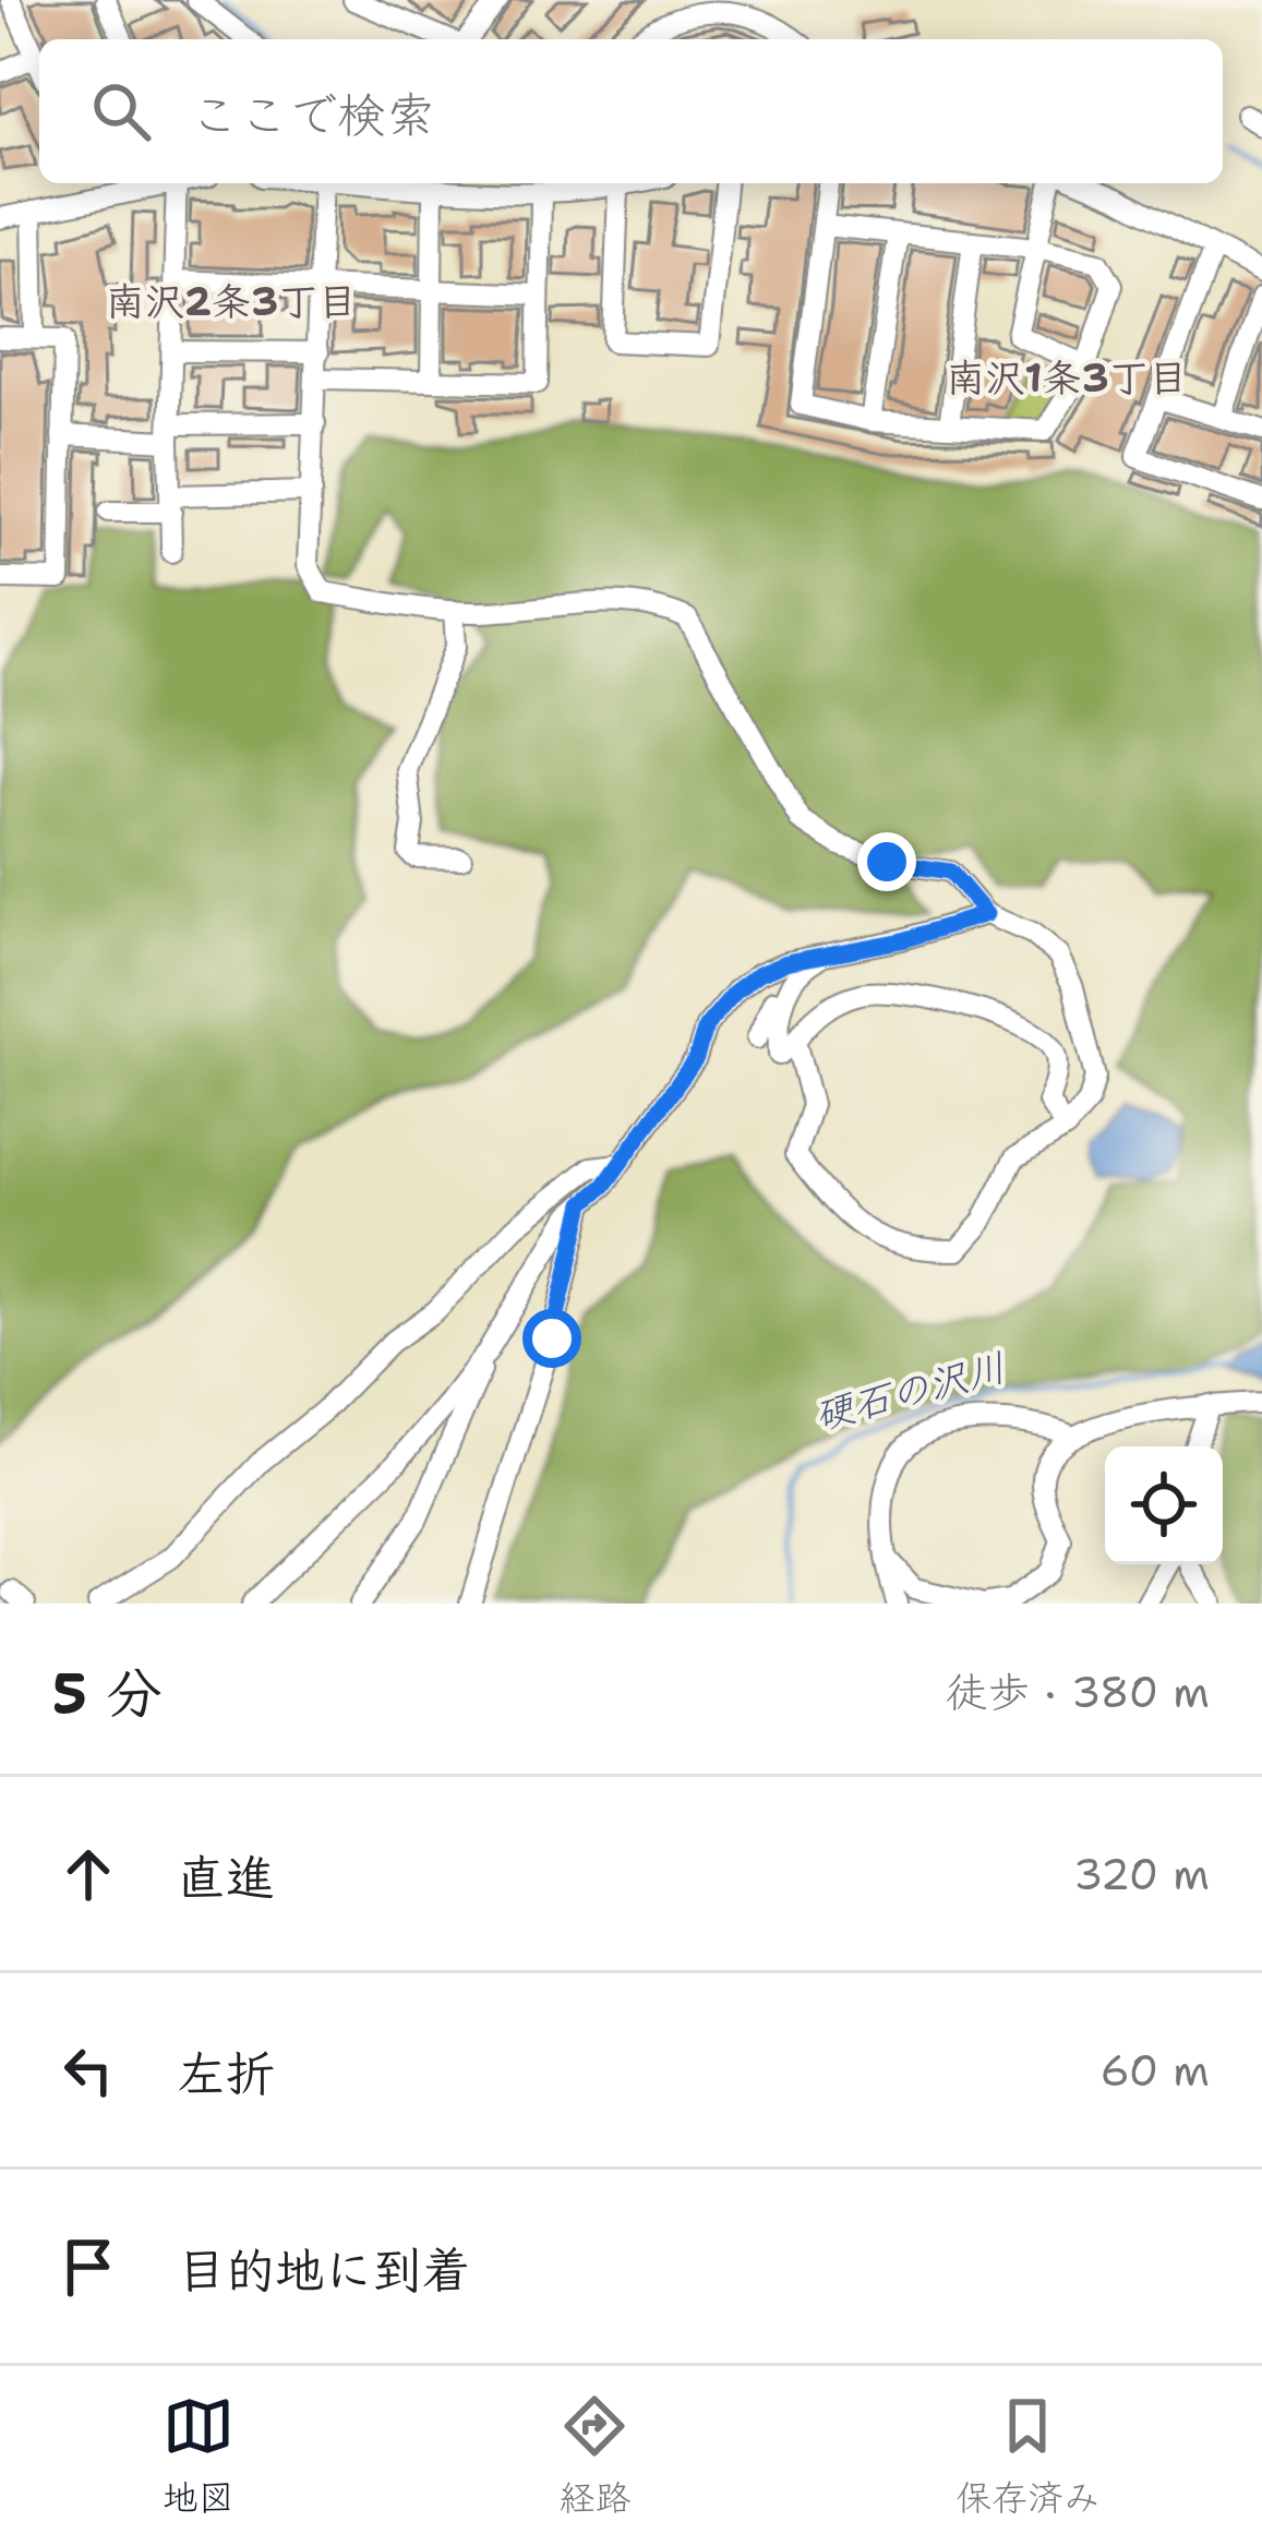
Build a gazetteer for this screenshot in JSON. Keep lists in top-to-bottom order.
{
  "districts": ["南沢2条3丁目", "南沢1条3丁目"],
  "water": ["硬石の沢川"],
  "page": {
    "search": "ここで検索",
    "heading": ["5 分", "徒歩 · 380 m"],
    "list": [
      ["直進", "320 m"],
      ["左折", "60 m"],
      "目的地に到着"
    ],
    "nav": ["地図", "経路", "保存済み"]
  }
}
